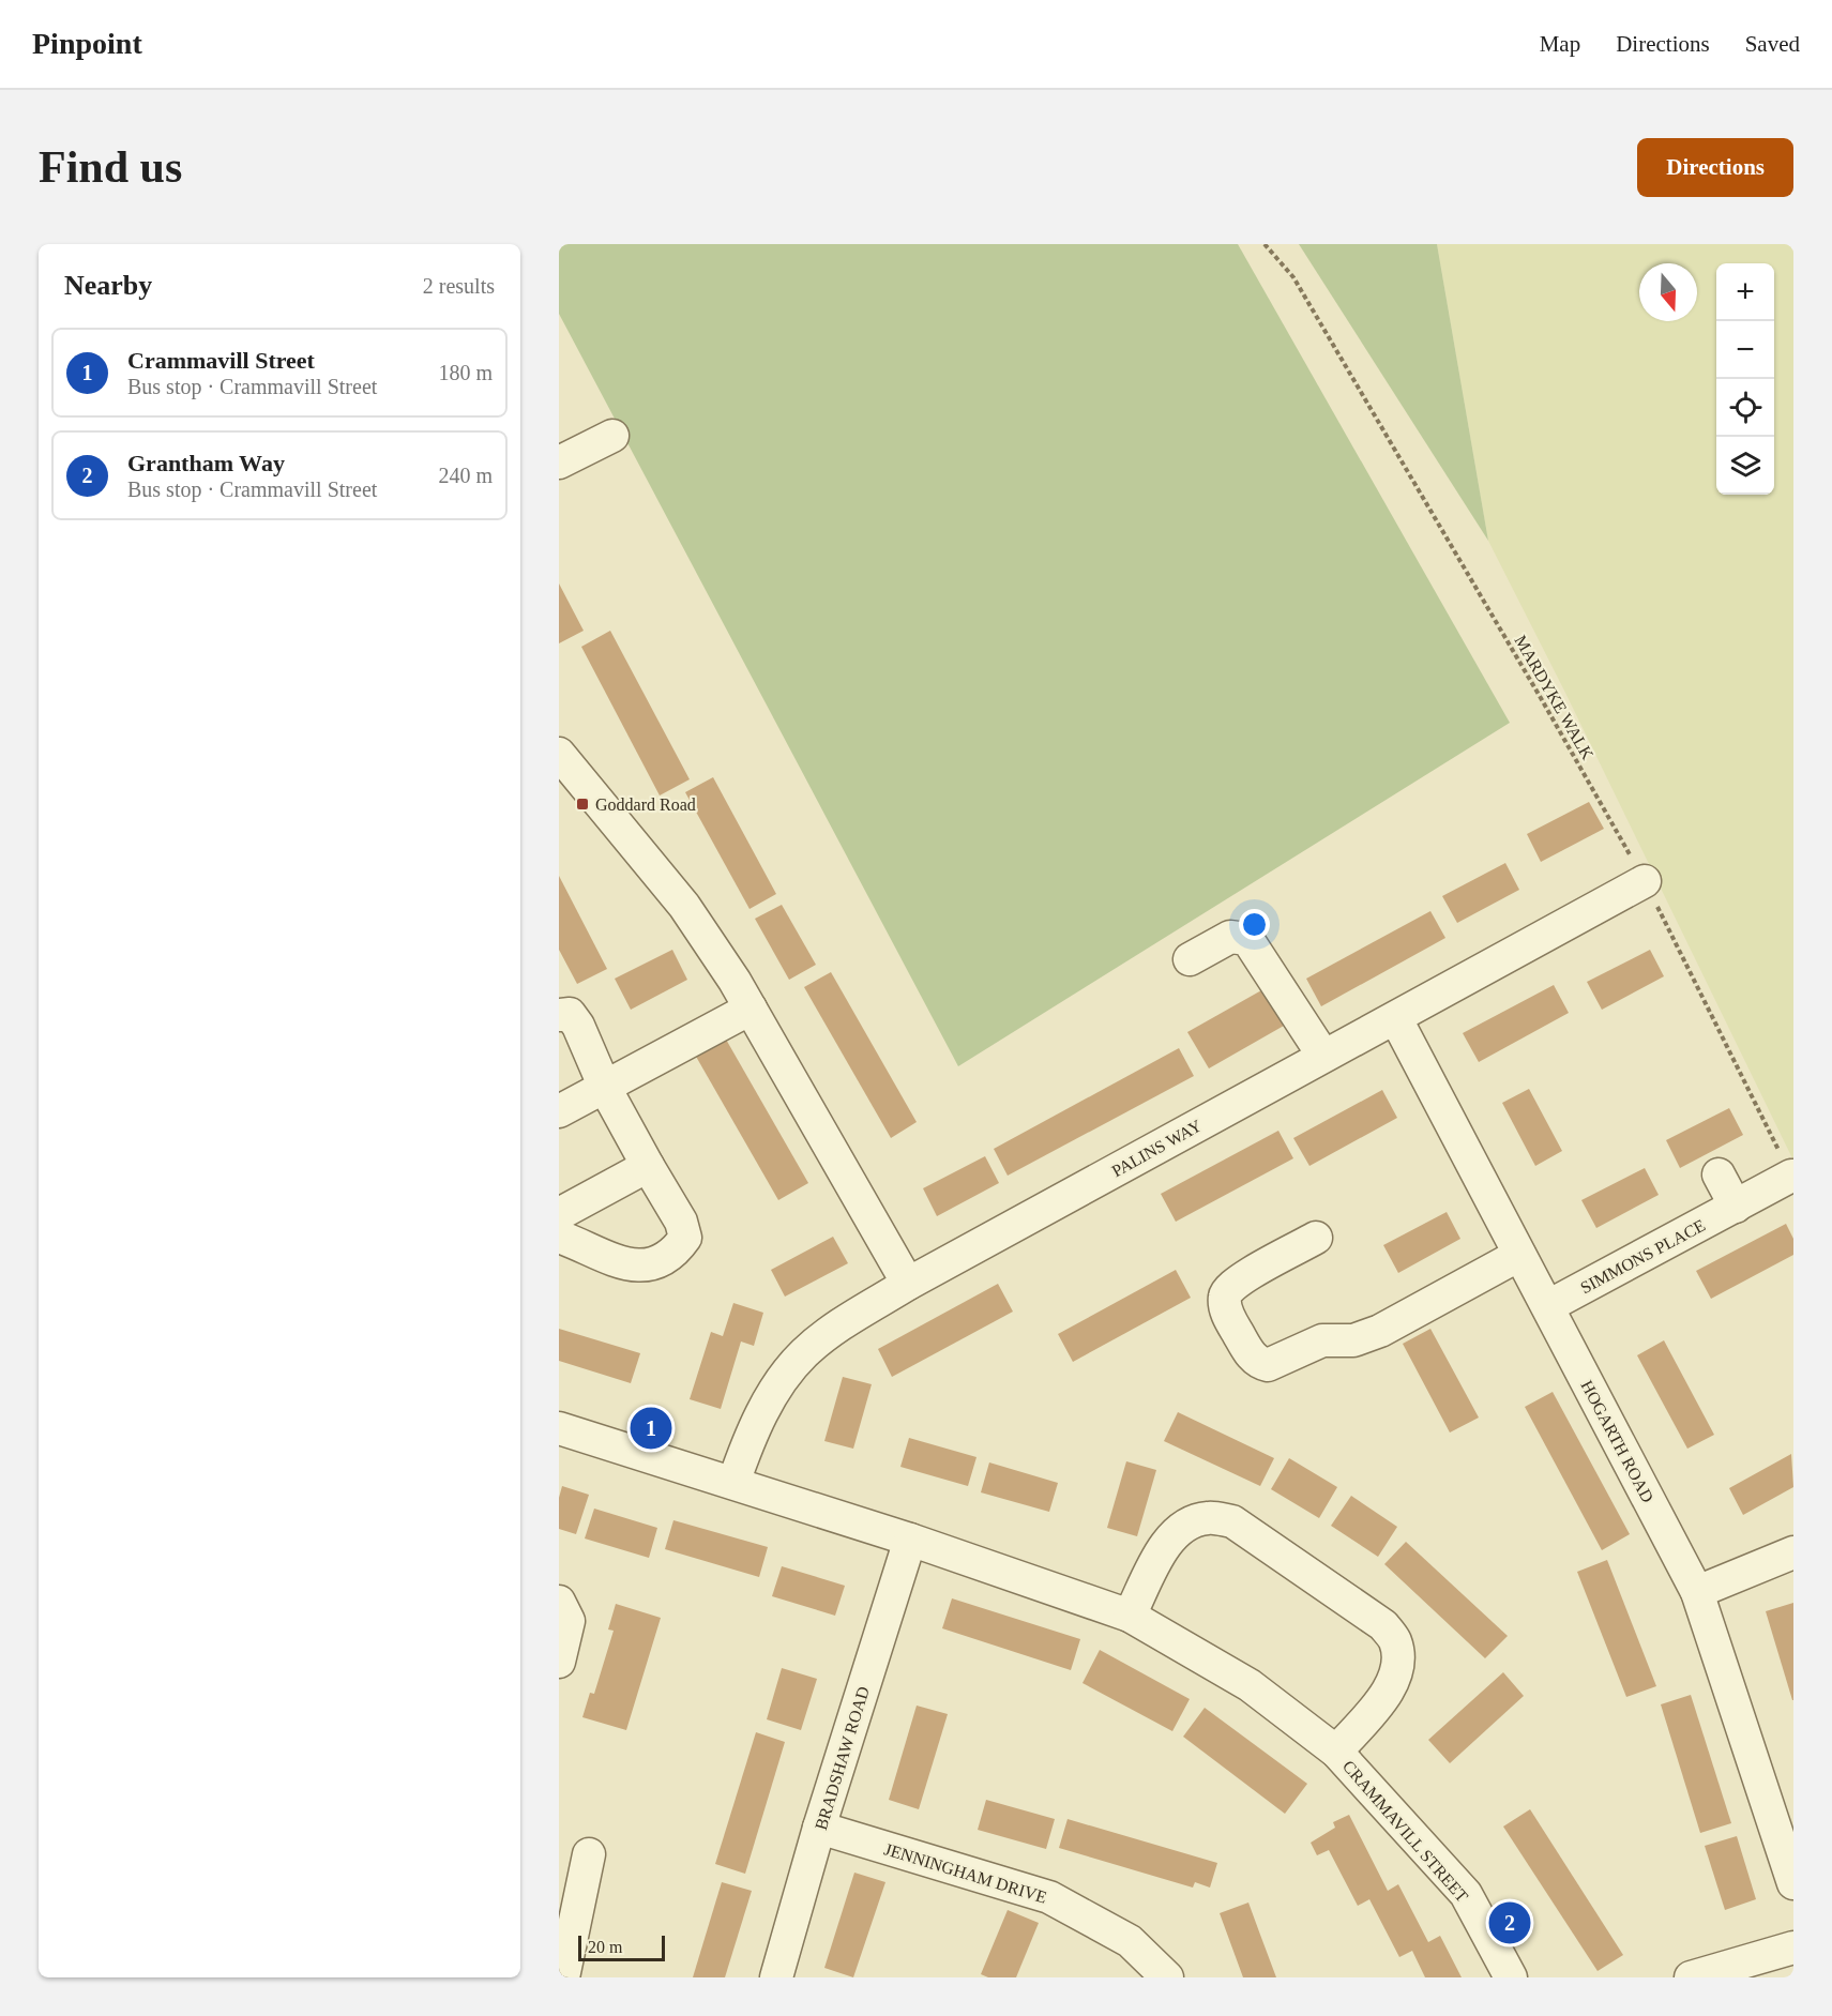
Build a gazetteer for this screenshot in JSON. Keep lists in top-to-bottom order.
{
  "streets": {
    "street": [
      "PALINS WAY",
      "SIMMONS PLACE",
      "HOGARTH ROAD",
      "BRADSHAW ROAD",
      "CRAMMAVILL STREET",
      "JENNINGHAM DRIVE"
    ],
    "path": ["MARDYKE WALK"]
  },
  "crossings": [
    ["MARDYKE WALK", "PALINS WAY"],
    ["MARDYKE WALK", "SIMMONS PLACE"],
    ["PALINS WAY", "HOGARTH ROAD"],
    ["PALINS WAY", "CRAMMAVILL STREET"],
    ["SIMMONS PLACE", "HOGARTH ROAD"],
    ["BRADSHAW ROAD", "CRAMMAVILL STREET"],
    ["BRADSHAW ROAD", "JENNINGHAM DRIVE"]
  ],
  "places": {
    "transit": ["Goddard Road"]
  },
  "scale_bar": "20 m",
  "north": "bottom",
  "page": {
    "header": "Pinpoint",
    "nav": ["Map", "Directions", "Saved"],
    "buttons": "Directions",
    "title": "Find us",
    "heading": ["Nearby", "2 results"],
    "map_buttons": ["+", "−"],
    "list": [
      {
        "mark": "1",
        "name": "Crammavill Street",
        "note": "Bus stop · Crammavill Street",
        "value": "180 m"
      },
      {
        "mark": "2",
        "name": "Grantham Way",
        "note": "Bus stop · Crammavill Street",
        "value": "240 m"
      }
    ],
    "pins": ["1", "2"],
    "scale": "20 m"
  }
}
